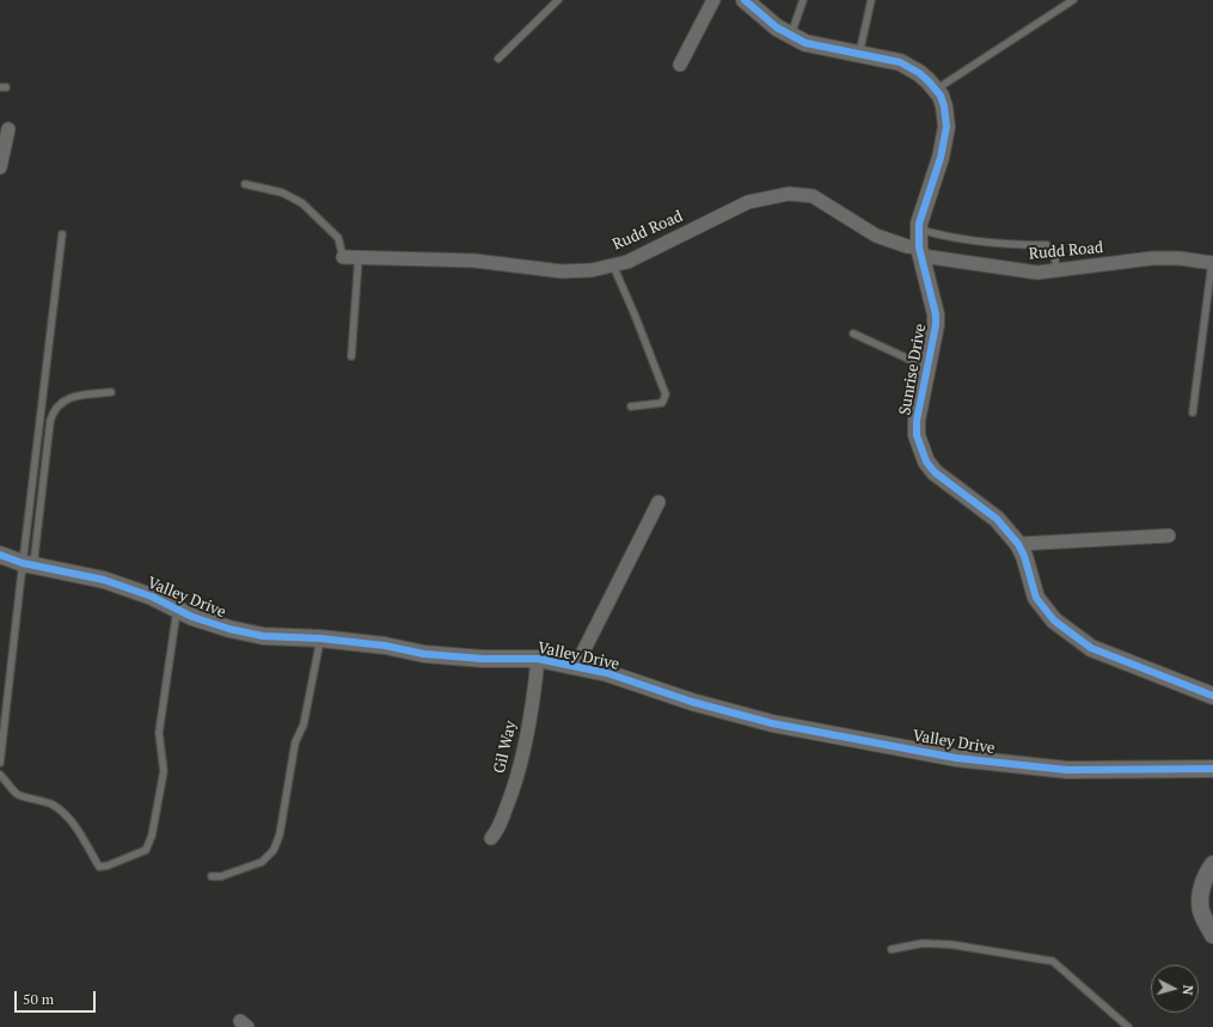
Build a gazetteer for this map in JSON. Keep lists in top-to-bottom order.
{
  "streets": {
    "street": [
      "Rudd Road",
      "Sunrise Drive",
      "Valley Drive",
      "Gil Way"
    ]
  },
  "crossings": [
    ["Rudd Road", "Sunrise Drive"],
    ["Valley Drive", "Gil Way"]
  ],
  "scale_bar": "50 m",
  "north": "right"
}
